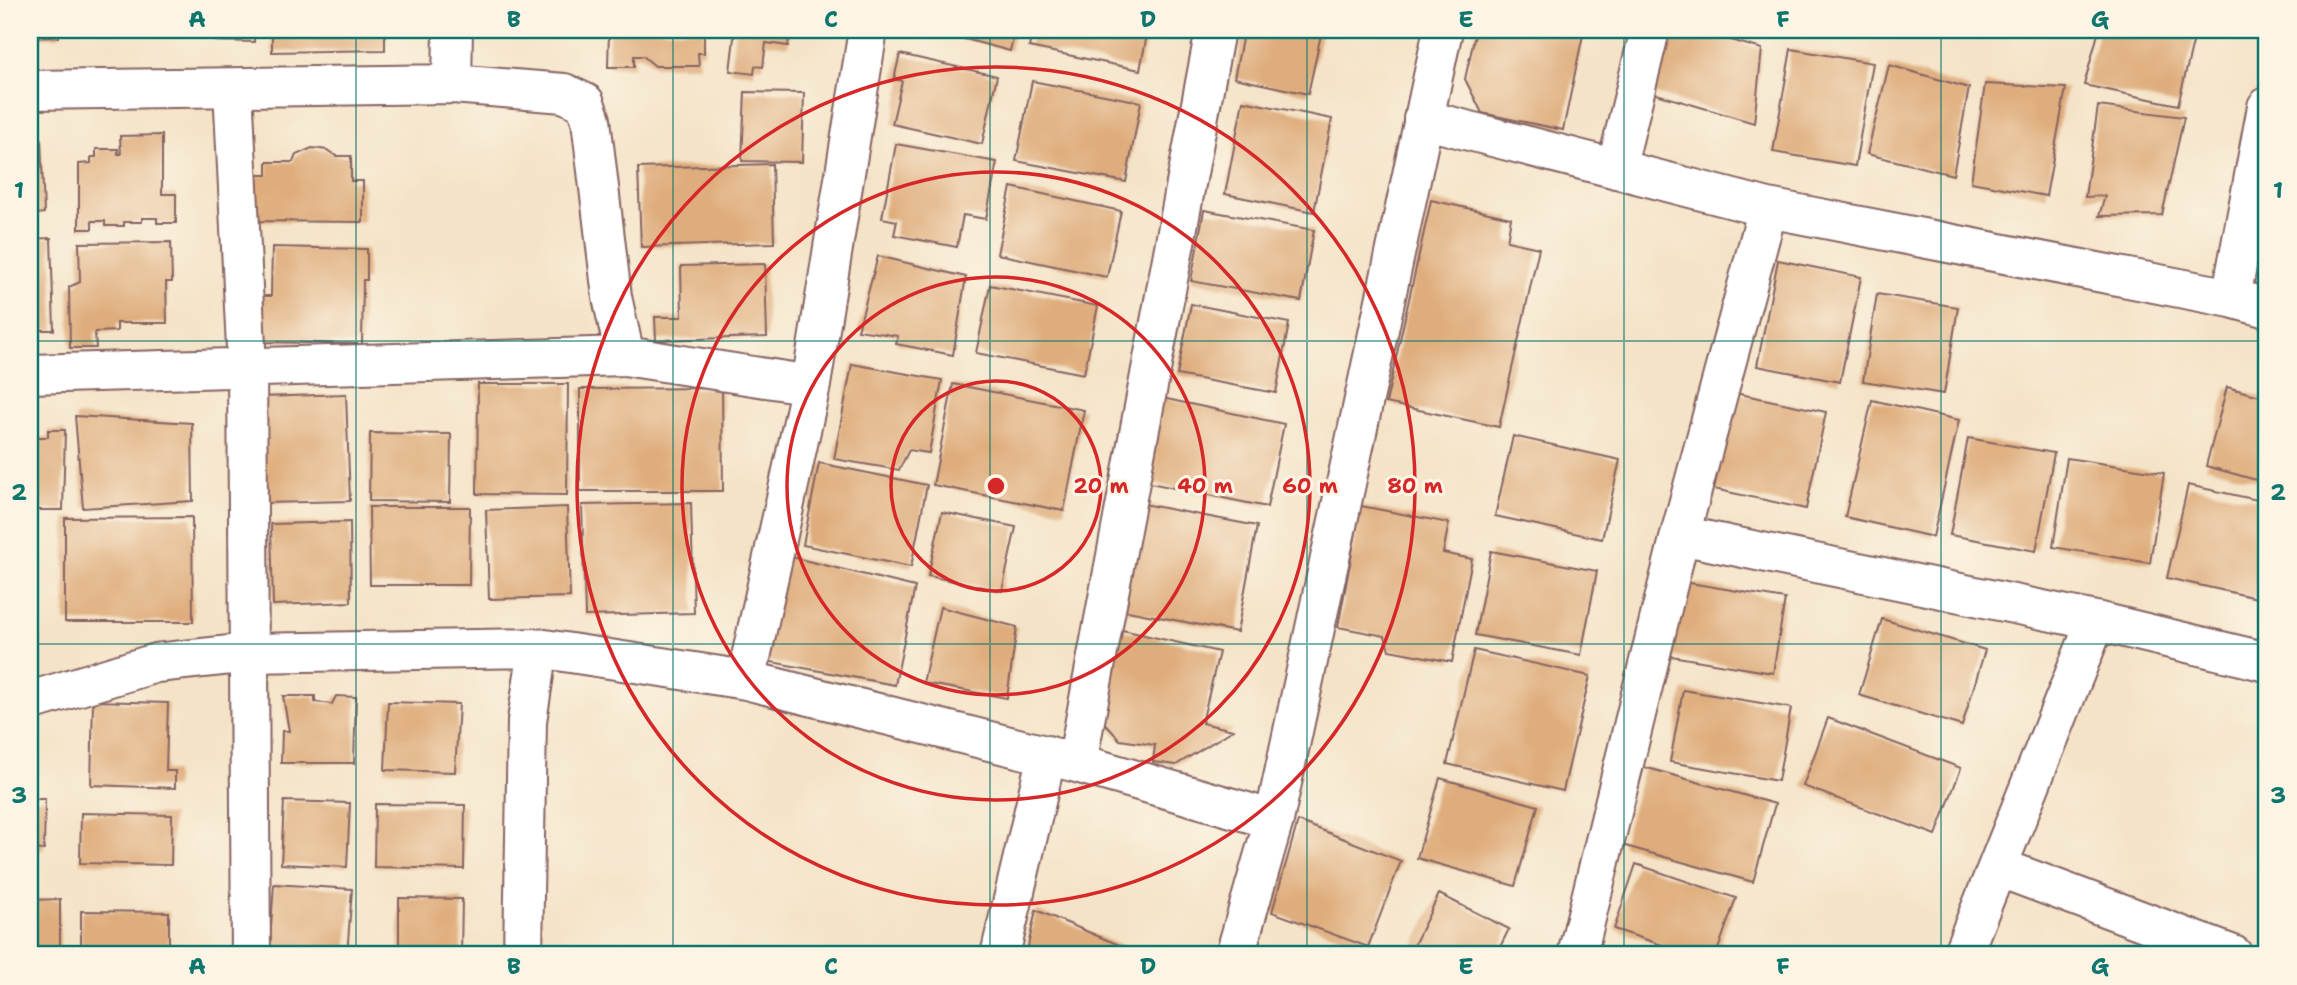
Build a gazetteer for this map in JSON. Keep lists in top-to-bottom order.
{
  "grid": {
    "columns": [
      "A",
      "B",
      "C",
      "D",
      "E",
      "F",
      "G"
    ],
    "rows": ["1", "2", "3"]
  },
  "rings": [
    "20 m",
    "40 m",
    "60 m",
    "80 m"
  ]
}
